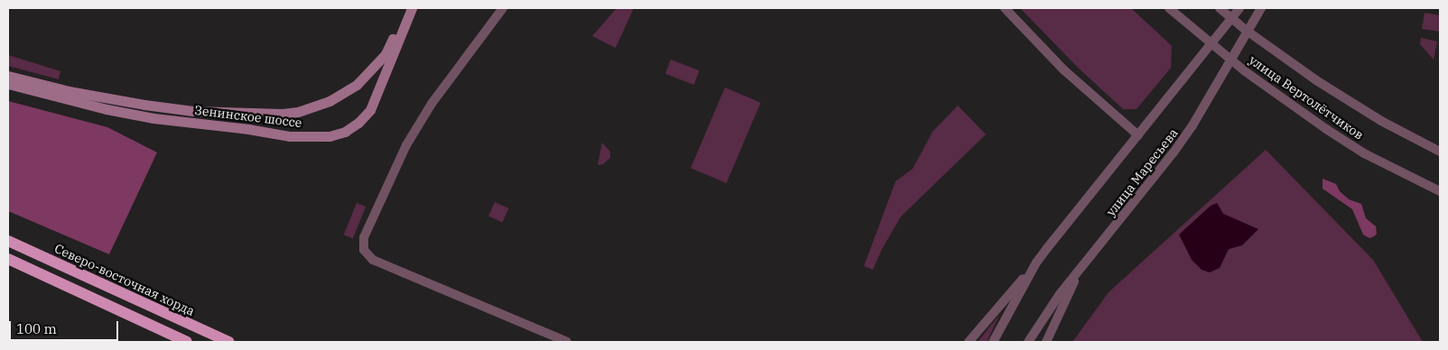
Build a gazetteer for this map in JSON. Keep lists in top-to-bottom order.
{
  "streets": {
    "highway": ["Северо-восточная хорда"],
    "main road": ["Зенинское шоссе"],
    "street": ["улица Вертолётчиков", "улица Маресьева"]
  },
  "crossings": [
    ["улица Вертолётчиков", "улица Маресьева"]
  ],
  "scale_bar": "100 m"
}
